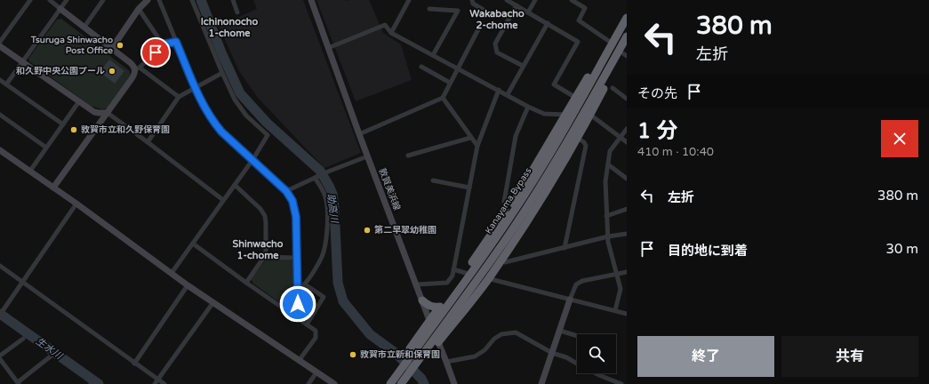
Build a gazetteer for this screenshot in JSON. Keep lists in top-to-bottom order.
{
  "streets": {
    "highway": ["Kanayama Bypass"],
    "street": ["敦賀美浜線"]
  },
  "districts": ["Wakabacho 2-chome", "Ichinonocho 1-chome", "Shinwacho 1-chome"],
  "water": ["助高川", "生水川"],
  "places": [
    "Tsuruga Shinwacho Post Office",
    "和久野中央公園プール",
    "敦賀市立和久野保育園",
    "第二早翠幼稚園",
    "敦賀市立新和保育園"
  ],
  "page": {
    "turn": ["380 m", "左折"],
    "then": "その先",
    "heading": ["1 分", "410 m · 10:40"],
    "list": [
      {
        "name": "左折",
        "value": "380 m"
      },
      {
        "name": "目的地に到着",
        "value": "30 m"
      }
    ],
    "buttons": ["終了", "共有"]
  }
}
